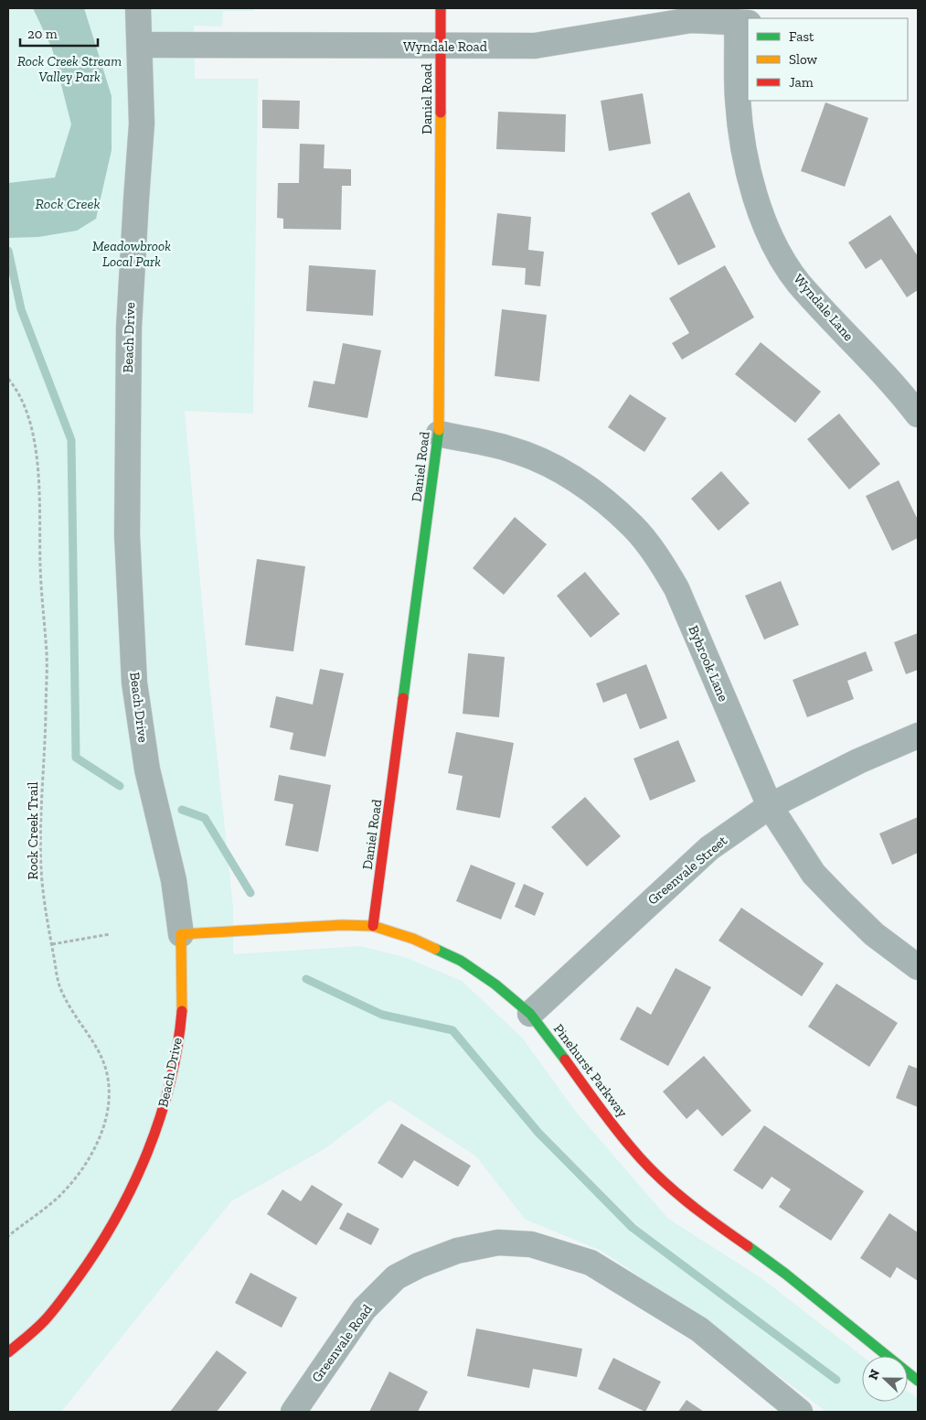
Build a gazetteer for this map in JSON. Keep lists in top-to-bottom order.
{
  "streets": {
    "street": [
      "Wyndale Road",
      "Daniel Road",
      "Wyndale Lane",
      "Beach Drive",
      "Bybrook Lane",
      "Greenvale Street",
      "Pinehurst Parkway",
      "Greenvale Road"
    ],
    "path": ["Rock Creek Trail"]
  },
  "crossings": [
    ["Wyndale Road", "Daniel Road"],
    ["Wyndale Road", "Wyndale Lane"],
    ["Wyndale Road", "Beach Drive"],
    ["Daniel Road", "Bybrook Lane"],
    ["Daniel Road", "Pinehurst Parkway"],
    ["Beach Drive", "Pinehurst Parkway"],
    ["Bybrook Lane", "Greenvale Street"],
    ["Greenvale Street", "Pinehurst Parkway"]
  ],
  "water": ["Rock Creek"],
  "parks": ["Rock Creek Stream Valley Park", "Meadowbrook Local Park"],
  "legend": ["Fast", "Slow", "Jam"],
  "scale_bar": "20 m",
  "north": "left"
}
